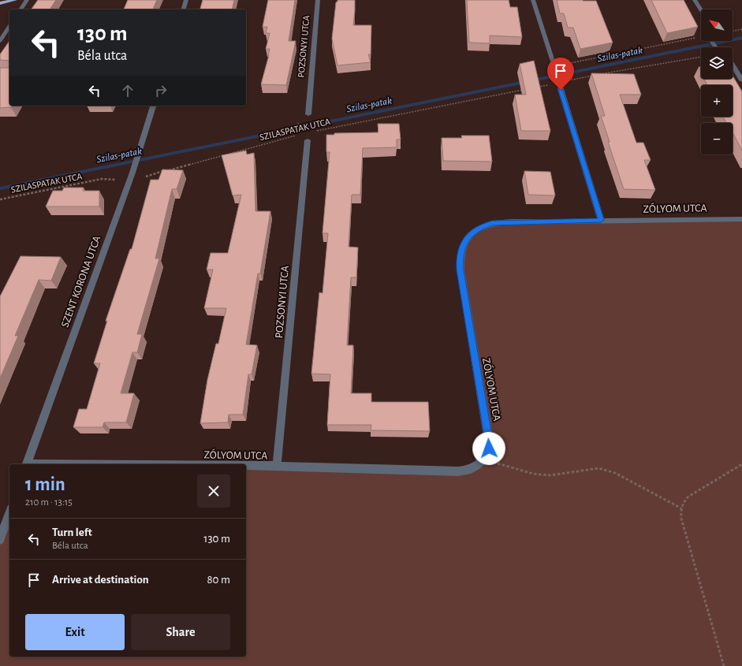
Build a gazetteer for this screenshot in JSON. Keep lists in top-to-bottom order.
{
  "streets": {
    "street": ["POZSONYI UTCA", "ZÓLYOM UTCA", "SZENT KORONA UTCA"],
    "path": ["SZILASPATAK UTCA"]
  },
  "crossings": [
    ["POZSONYI UTCA", "ZÓLYOM UTCA"],
    ["SZILASPATAK UTCA", "SZENT KORONA UTCA"]
  ],
  "water": ["Szilas-patak"],
  "north": "top left",
  "page": {
    "map_buttons": ["+", "−"],
    "turn": ["130 m", "Béla utca"],
    "heading": ["1 min", "210 m · 13:15"],
    "list": [
      {
        "name": "Turn left",
        "note": "Béla utca",
        "value": "130 m"
      },
      {
        "name": "Arrive at destination",
        "value": "80 m"
      }
    ],
    "buttons": ["Exit", "Share"]
  }
}
